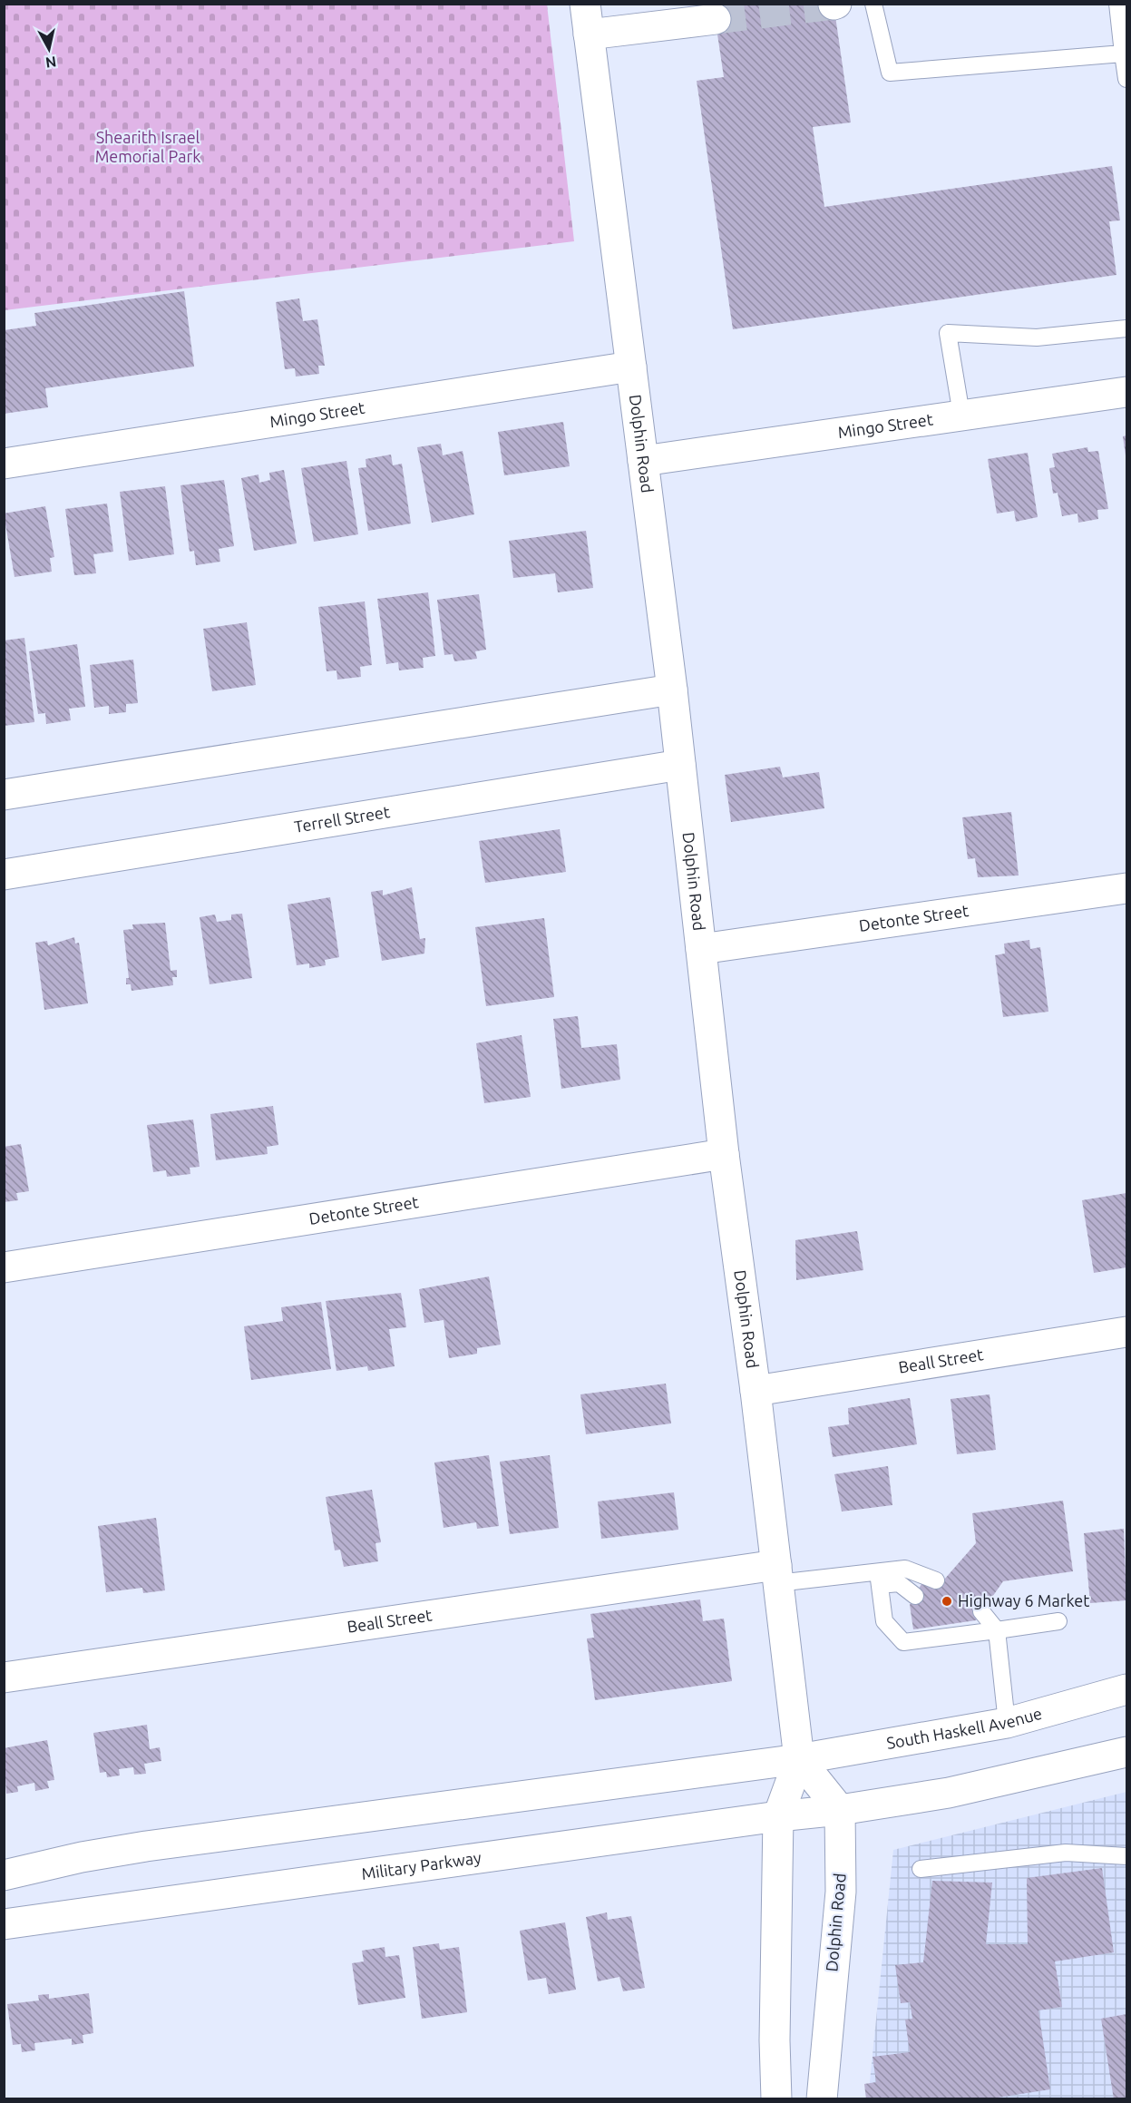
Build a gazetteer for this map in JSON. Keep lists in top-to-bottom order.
{
  "streets": {
    "street": [
      "Mingo Street",
      "Dolphin Road",
      "Terrell Street",
      "Detonte Street",
      "Beall Street",
      "South Haskell Avenue",
      "Military Parkway"
    ]
  },
  "crossings": [
    ["Mingo Street", "Dolphin Road"],
    ["Dolphin Road", "Terrell Street"],
    ["Dolphin Road", "Detonte Street"],
    ["Dolphin Road", "Beall Street"],
    ["Dolphin Road", "South Haskell Avenue"],
    ["Dolphin Road", "Military Parkway"]
  ],
  "parks": ["Shearith Israel Memorial Park"],
  "places": ["Highway 6 Market"],
  "north": "bottom"
}
